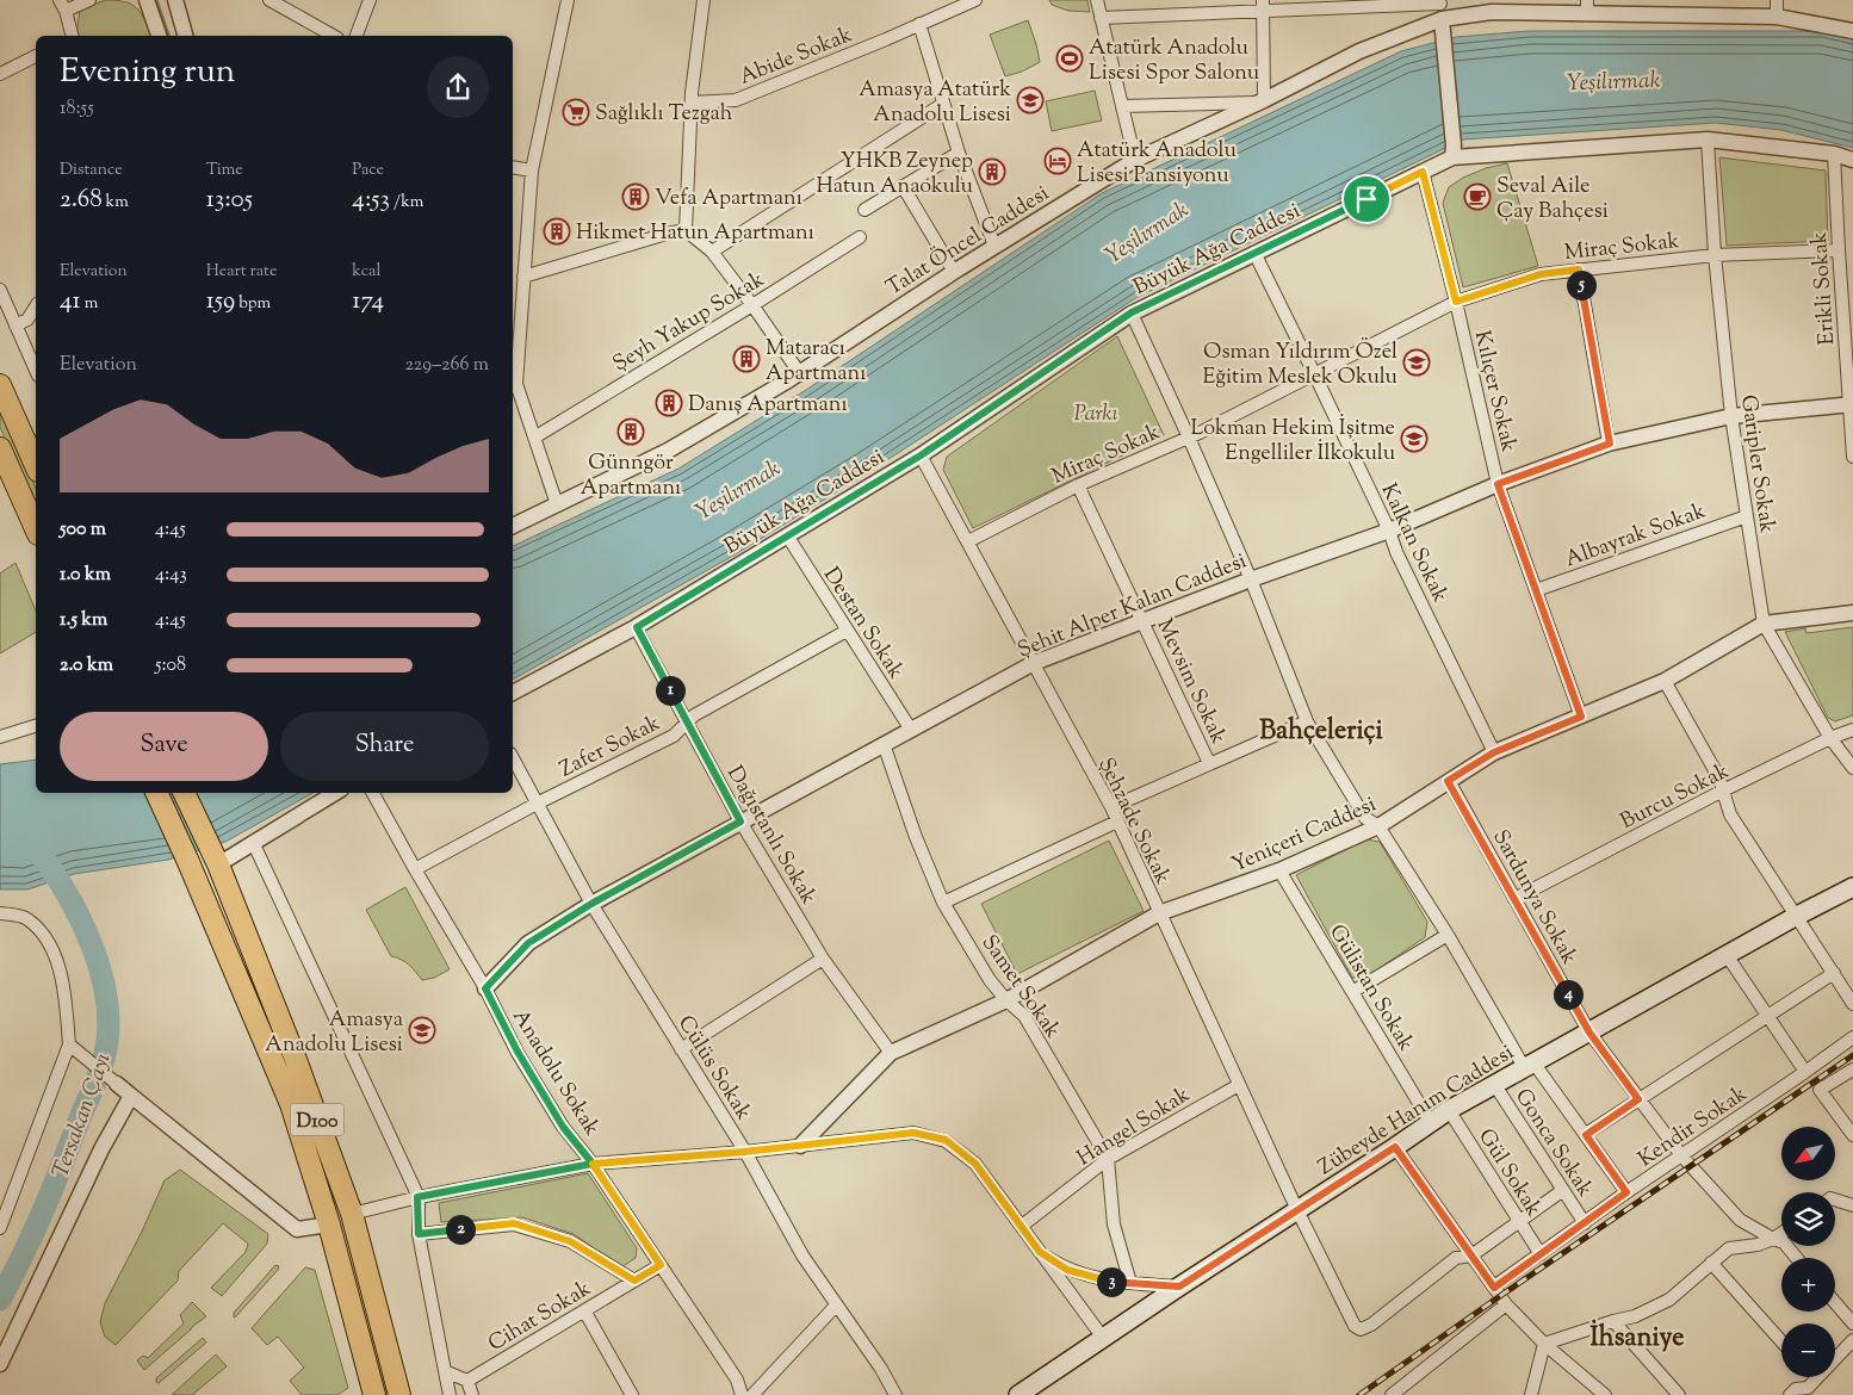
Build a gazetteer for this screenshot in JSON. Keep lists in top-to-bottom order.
{
  "streets": {
    "highway": ["D100"],
    "main road": ["Zübeyde Hanım Caddesi"],
    "street": [
      "Abide Sokak",
      "Talat Öncel Caddesi",
      "Miraç Sokak",
      "Büyük Ağa Caddesi",
      "Erikli Sokak",
      "Şeyh Yakup Sokak",
      "Kılıçer Sokak",
      "Garipler Sokak",
      "Albayrak Sokak",
      "Kalkan Sokak",
      "Şehit Alper Kalan Caddesi",
      "Destan Sokak",
      "Mevsim Sokak",
      "Zafer Sokak",
      "Burcu Sokak",
      "Şehzade Sokak",
      "Yeniçeri Caddesi",
      "Dağıstanlı Sokak",
      "Sardunya Sokak",
      "Samet Sokak",
      "Gülistan Sokak",
      "Cülüs Sokak",
      "Anadolu Sokak",
      "Hangel Sokak",
      "Kendir Sokak",
      "Gonca Sokak",
      "Gül Sokak",
      "Cihat Sokak"
    ]
  },
  "crossings": [
    ["Miraç Sokak", "Erikli Sokak"],
    ["Miraç Sokak", "Kılıçer Sokak"],
    ["Miraç Sokak", "Garipler Sokak"],
    ["Miraç Sokak", "Kalkan Sokak"],
    ["Miraç Sokak", "Mevsim Sokak"],
    ["Miraç Sokak", "Şehzade Sokak"],
    ["Büyük Ağa Caddesi", "Erikli Sokak"],
    ["Büyük Ağa Caddesi", "Kılıçer Sokak"],
    ["Büyük Ağa Caddesi", "Garipler Sokak"],
    ["Büyük Ağa Caddesi", "Kalkan Sokak"],
    ["Büyük Ağa Caddesi", "Destan Sokak"],
    ["Büyük Ağa Caddesi", "Şehzade Sokak"],
    ["Büyük Ağa Caddesi", "Dağıstanlı Sokak"],
    ["Erikli Sokak", "Şehit Alper Kalan Caddesi"],
    ["Kılıçer Sokak", "Albayrak Sokak"],
    ["Kılıçer Sokak", "Şehit Alper Kalan Caddesi"],
    ["Kılıçer Sokak", "Yeniçeri Caddesi"],
    ["Garipler Sokak", "Albayrak Sokak"],
    ["Garipler Sokak", "Şehit Alper Kalan Caddesi"],
    ["Garipler Sokak", "Burcu Sokak"],
    ["Garipler Sokak", "Yeniçeri Caddesi"],
    ["Kalkan Sokak", "Şehit Alper Kalan Caddesi"],
    ["Kalkan Sokak", "Yeniçeri Caddesi"],
    ["Şehit Alper Kalan Caddesi", "Destan Sokak"],
    ["Şehit Alper Kalan Caddesi", "Mevsim Sokak"],
    ["Şehit Alper Kalan Caddesi", "Şehzade Sokak"],
    ["Şehit Alper Kalan Caddesi", "Dağıstanlı Sokak"],
    ["Şehit Alper Kalan Caddesi", "Samet Sokak"],
    ["Şehit Alper Kalan Caddesi", "Cülüs Sokak"],
    ["Şehit Alper Kalan Caddesi", "Anadolu Sokak"],
    ["Destan Sokak", "Zafer Sokak"],
    ["Zafer Sokak", "Dağıstanlı Sokak"],
    ["Zafer Sokak", "Cülüs Sokak"],
    ["Zafer Sokak", "Anadolu Sokak"],
    ["Burcu Sokak", "Sardunya Sokak"],
    ["Şehzade Sokak", "Yeniçeri Caddesi"],
    ["Şehzade Sokak", "Zübeyde Hanım Caddesi"],
    ["Şehzade Sokak", "Hangel Sokak"],
    ["Yeniçeri Caddesi", "Dağıstanlı Sokak"],
    ["Yeniçeri Caddesi", "Sardunya Sokak"],
    ["Yeniçeri Caddesi", "Samet Sokak"],
    ["Yeniçeri Caddesi", "Gülistan Sokak"],
    ["Sardunya Sokak", "Zübeyde Hanım Caddesi"],
    ["Sardunya Sokak", "Kendir Sokak"],
    ["Samet Sokak", "Hangel Sokak"],
    ["Gülistan Sokak", "Zübeyde Hanım Caddesi"],
    ["Anadolu Sokak", "Cihat Sokak"],
    ["Zübeyde Hanım Caddesi", "Gonca Sokak"],
    ["Zübeyde Hanım Caddesi", "Gül Sokak"],
    ["Kendir Sokak", "Gonca Sokak"],
    ["Kendir Sokak", "Gül Sokak"]
  ],
  "districts": ["Bahçeleriçi", "İhsaniye"],
  "water": ["Yeşilırmak", "Tersakan Çayı"],
  "parks": ["Parkı"],
  "places": {
    "sports": ["Atatürk Anadolu Lisesi Spor Salonu"],
    "school or university": [
      "Amasya Atatürk Anadolu Lisesi",
      "Osman Yıldırım Özel Eğitim Meslek Okulu",
      "Lokman Hekim İşitme Engelliler İlkokulu",
      "Amasya Anadolu Lisesi"
    ],
    "supermarket": ["Sağlıklı Tezgah"],
    "hotel": ["Atatürk Anadolu Lisesi Pansiyonu"],
    "building": [
      "YHKB Zeynep Hatun Anaokulu",
      "Vefa Apartmanı",
      "Hikmet Hatun Apartmanı",
      "Mataracı Apartmanı",
      "Danış Apartmanı",
      "Günngör Apartmanı"
    ],
    "cafe": ["Seval Aile Çay Bahçesi"]
  },
  "north": "bottom left",
  "page": {
    "heading": ["Evening run", "18:55"],
    "stats": [
      ["Distance", "2.68 km"],
      ["Time", "13:05"],
      ["Pace", "4:53 /km"],
      ["Elevation", "41 m"],
      ["Heart rate", "159 bpm"],
      ["kcal", "174"]
    ],
    "pins": [
      "5",
      "1",
      "4",
      "2",
      "3"
    ],
    "chart": ["Elevation", "229–266 m"],
    "list": [
      {
        "name": "500 m",
        "note": "4:45"
      },
      {
        "name": "1.0 km",
        "note": "4:43"
      },
      {
        "name": "1.5 km",
        "note": "4:45"
      },
      {
        "name": "2.0 km",
        "note": "5:08"
      }
    ],
    "buttons": ["Save", "Share"],
    "map_buttons": ["+", "−"]
  }
}
